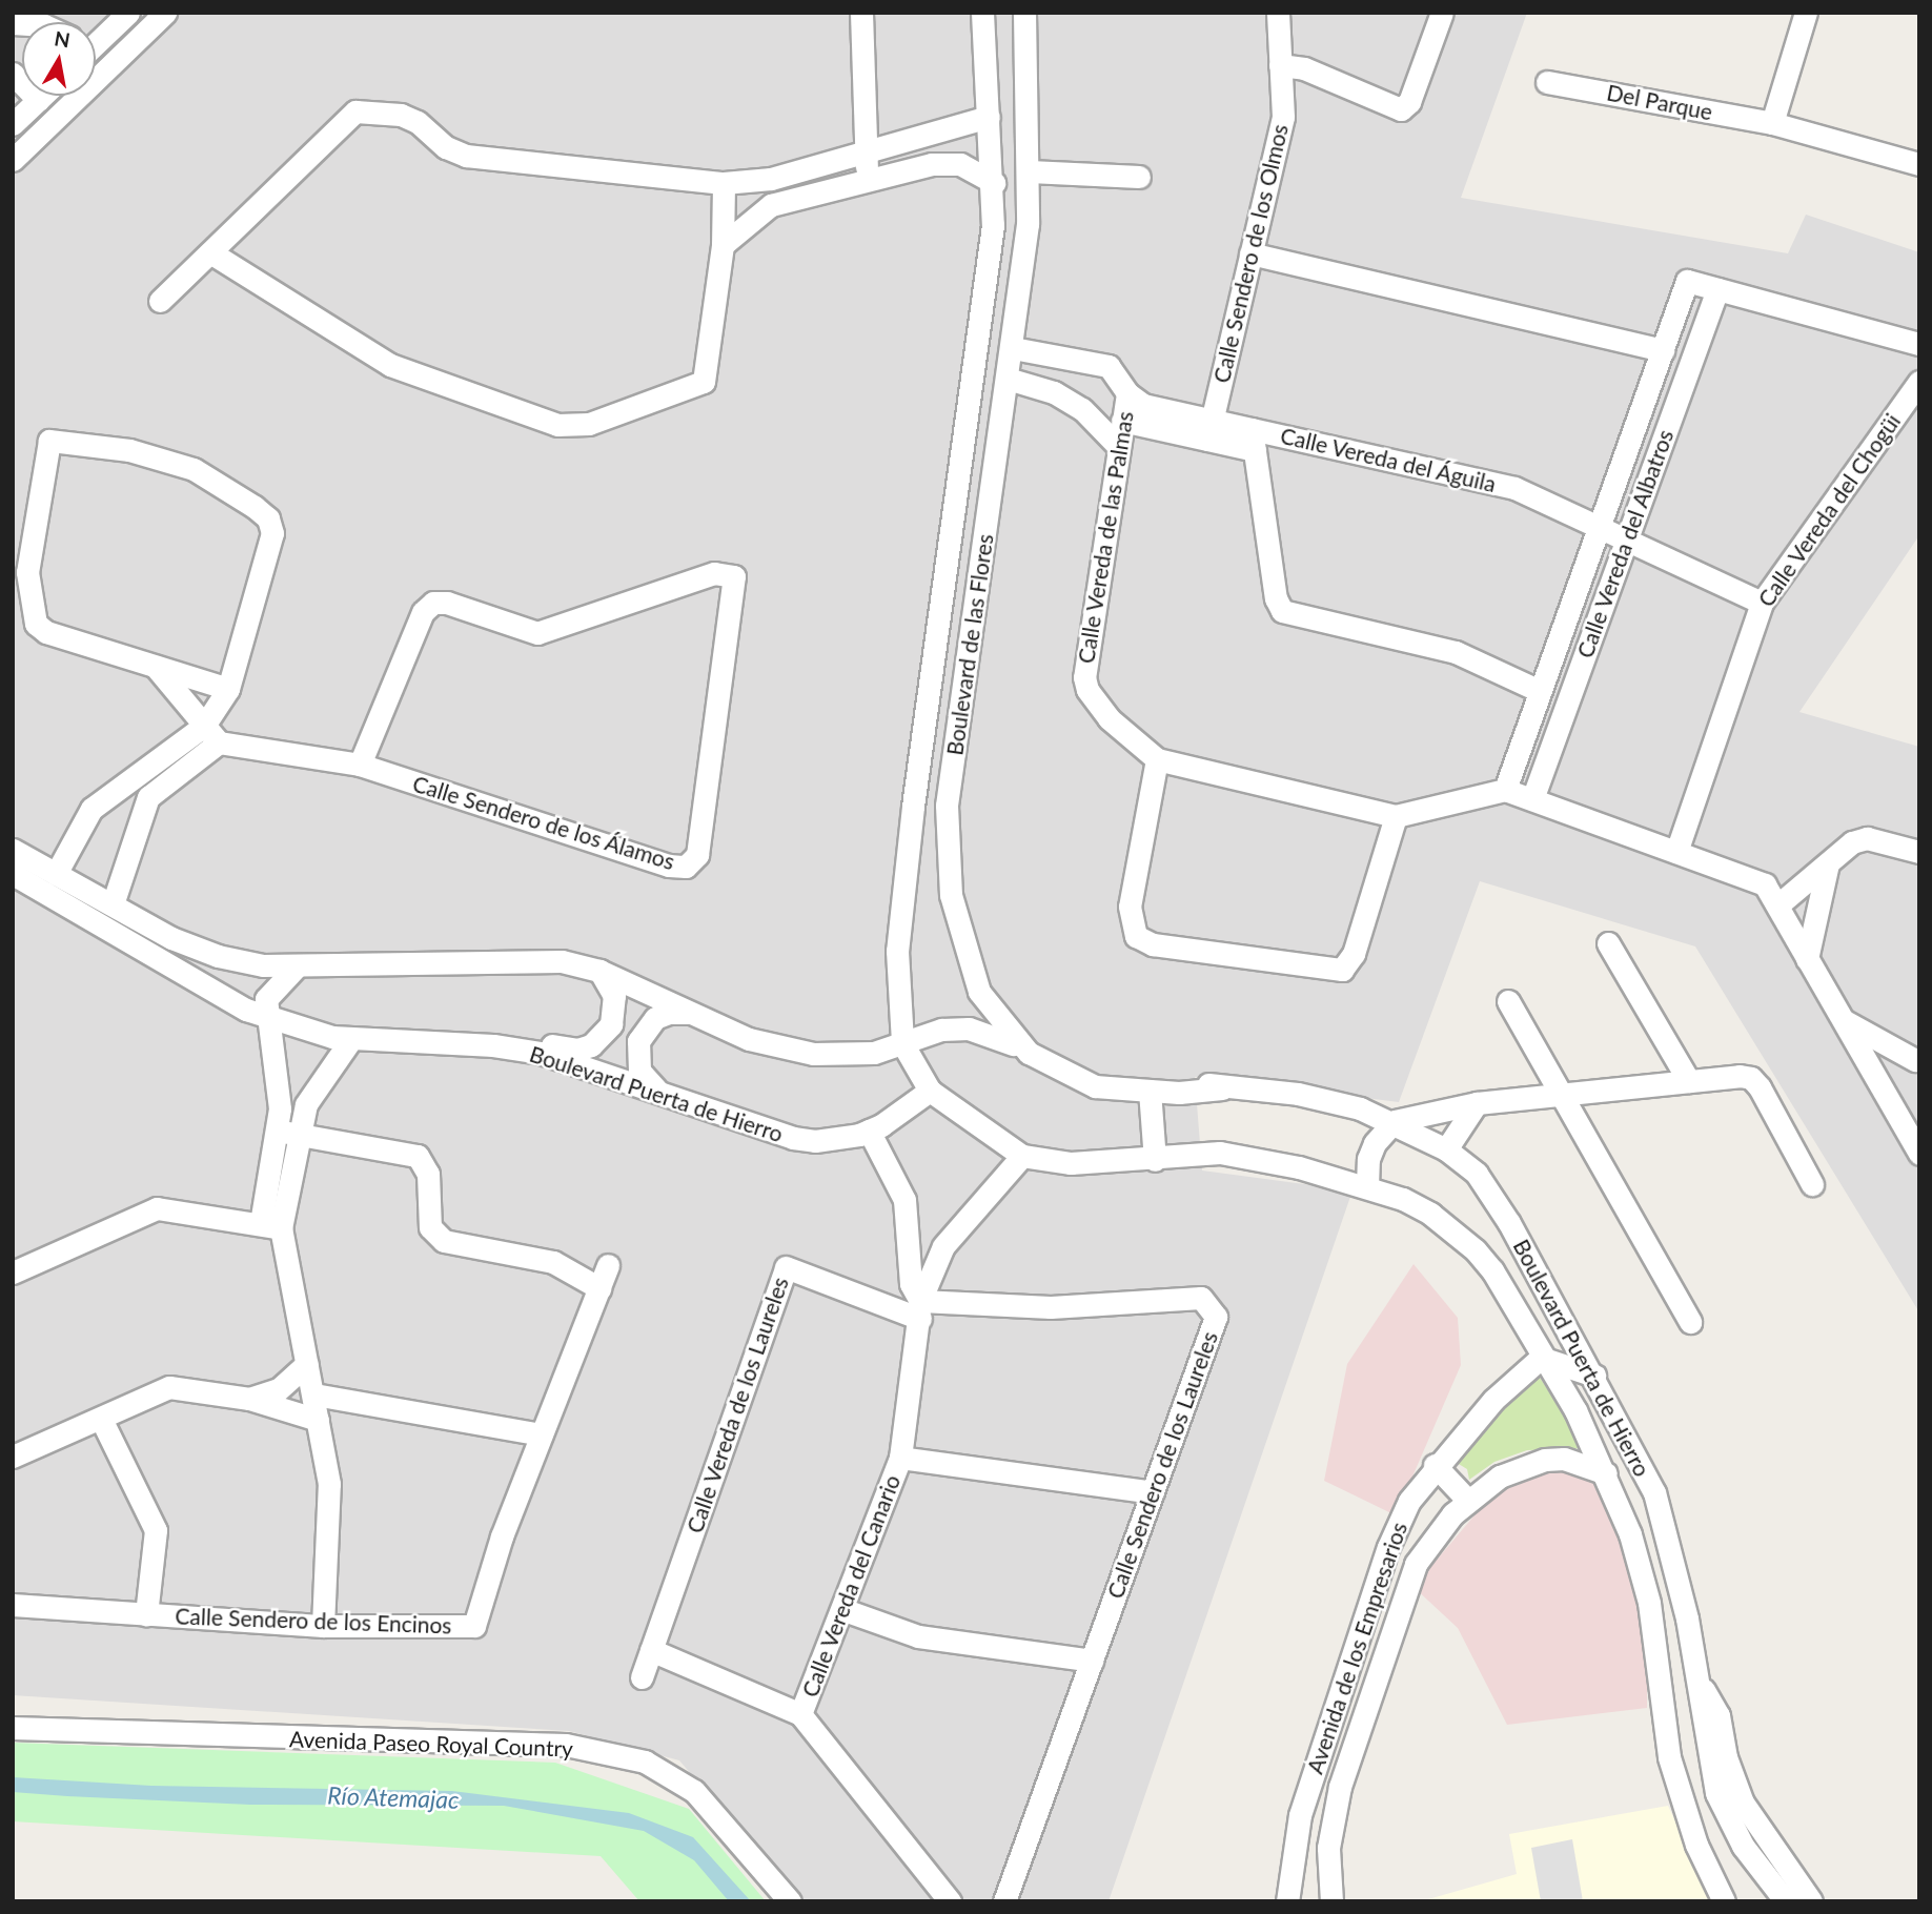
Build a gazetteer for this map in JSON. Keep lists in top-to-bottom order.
{
  "streets": {
    "street": [
      "Del Parque",
      "Calle Sendero de los Olmos",
      "Calle Vereda del Águila",
      "Calle Vereda del Chogüi",
      "Calle Vereda de las Palmas",
      "Calle Vereda del Albatros",
      "Boulevard de las Flores",
      "Calle Sendero de los Álamos",
      "Boulevard Puerta de Hierro",
      "Calle Vereda de los Laureles",
      "Calle Sendero de los Laureles",
      "Calle Vereda del Canario",
      "Calle Sendero de los Encinos",
      "Avenida de los Empresarios",
      "Avenida Paseo Royal Country"
    ]
  },
  "crossings": [
    ["Calle Sendero de los Olmos", "Calle Vereda del Águila"],
    ["Calle Vereda del Águila", "Calle Vereda del Chogüi"],
    ["Calle Vereda del Águila", "Calle Vereda de las Palmas"],
    ["Calle Vereda del Águila", "Calle Vereda del Albatros"],
    ["Calle Vereda del Águila", "Boulevard de las Flores"],
    ["Boulevard de las Flores", "Boulevard Puerta de Hierro"],
    ["Boulevard Puerta de Hierro", "Avenida de los Empresarios"],
    ["Calle Vereda de los Laureles", "Calle Sendero de los Laureles"],
    ["Calle Vereda de los Laureles", "Calle Vereda del Canario"],
    ["Calle Sendero de los Laureles", "Calle Vereda del Canario"]
  ],
  "water": ["Río Atemajac"],
  "north": "top"
}
